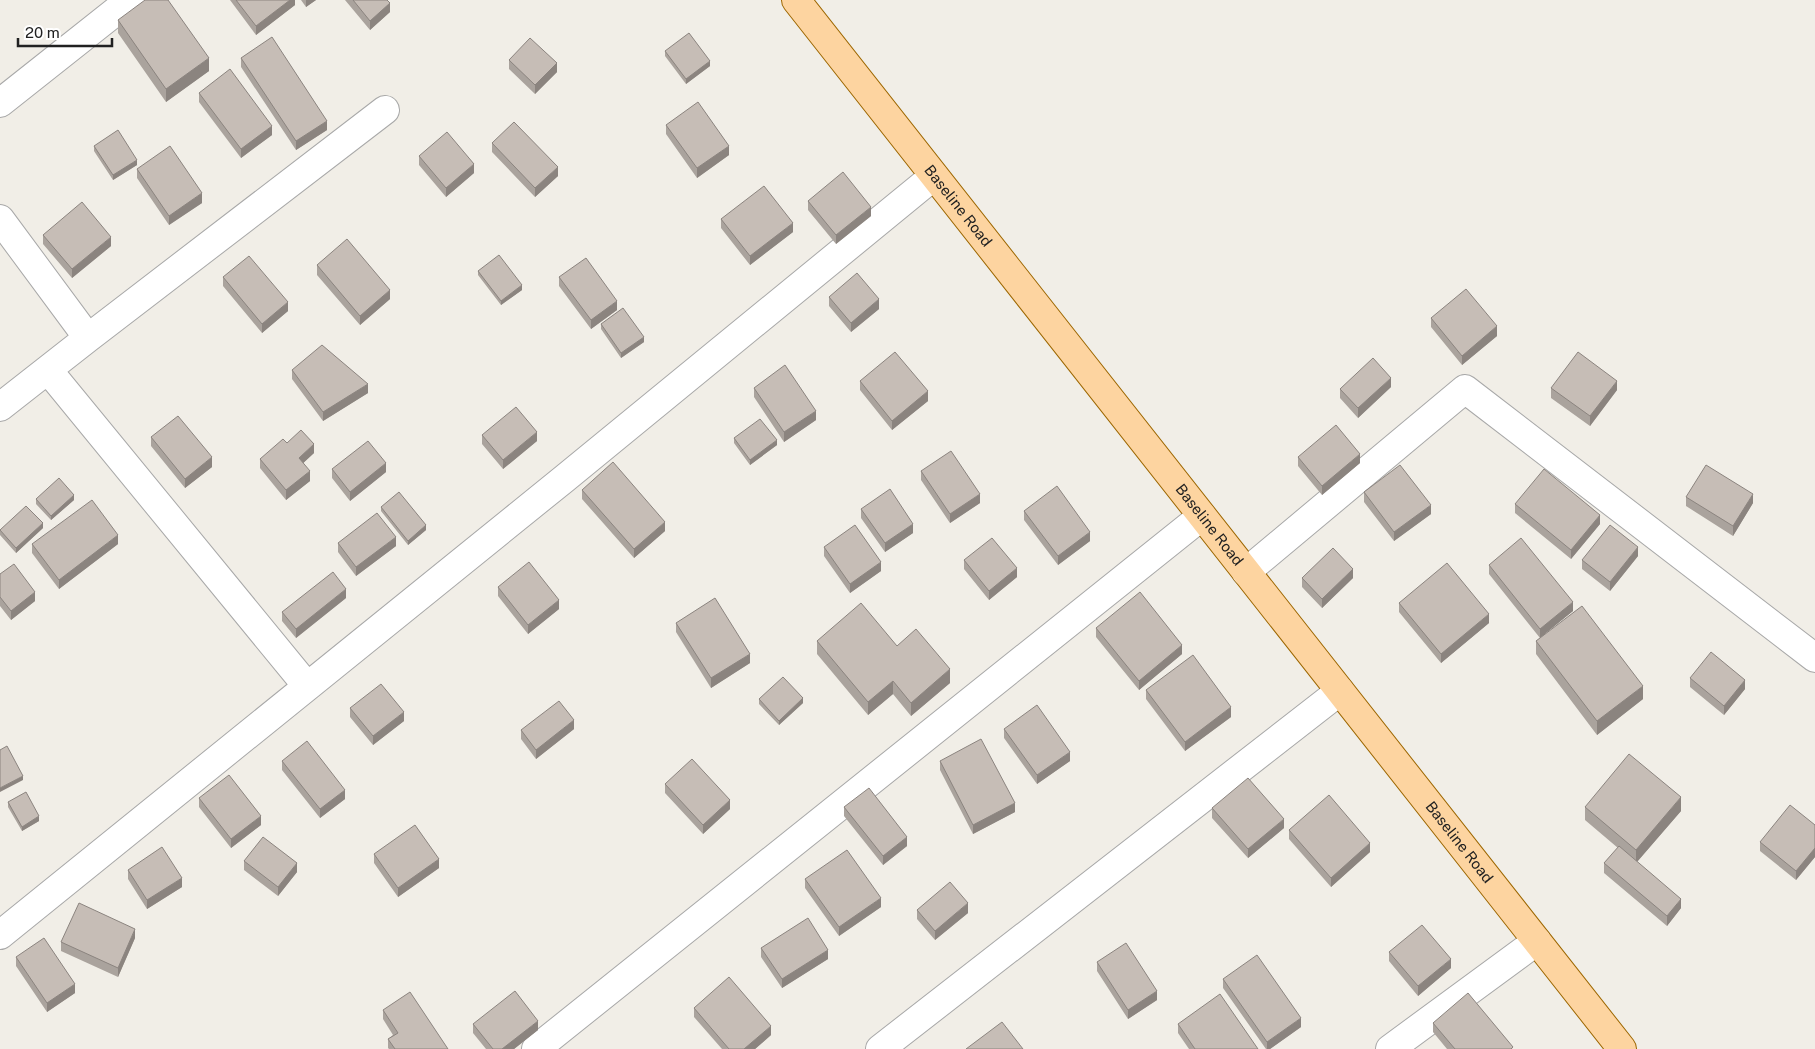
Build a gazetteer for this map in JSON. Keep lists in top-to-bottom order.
{
  "streets": {
    "main road": ["Baseline Road"]
  },
  "scale_bar": "20 m"
}
